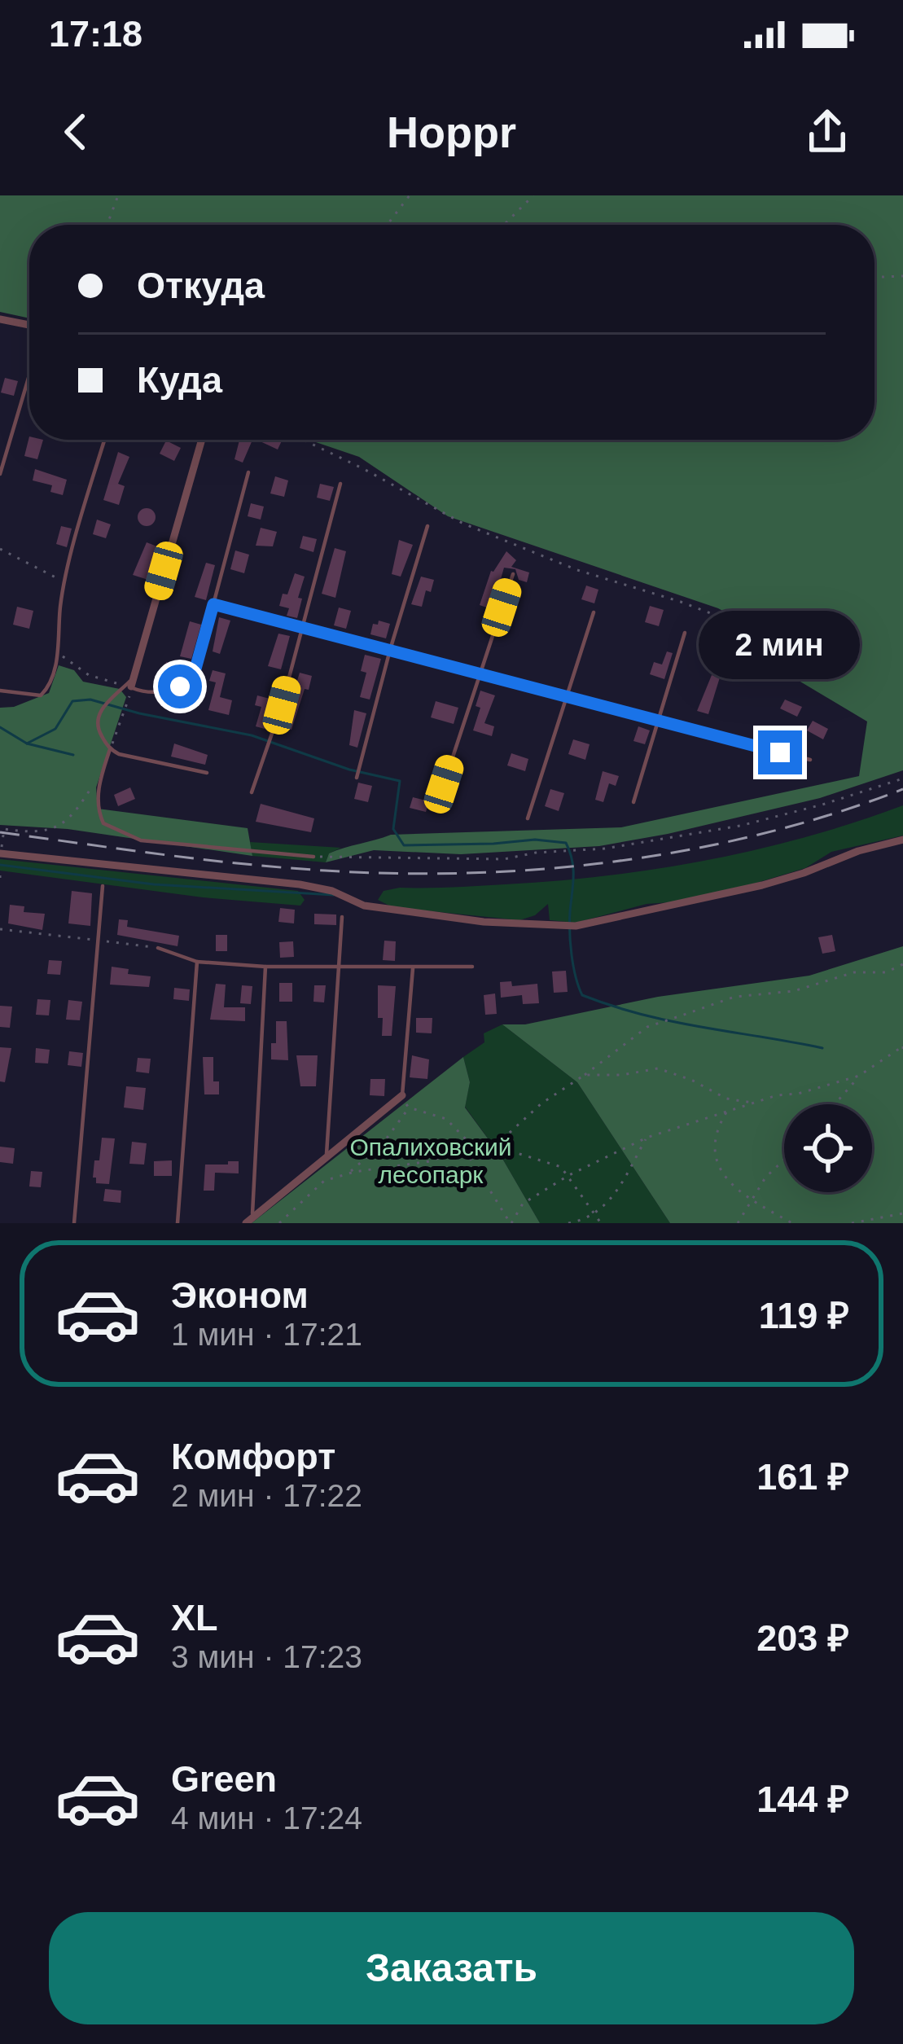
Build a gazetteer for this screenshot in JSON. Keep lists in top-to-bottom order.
{
  "parks": ["Опалиховский лесопарк"],
  "page": {
    "status": "17:18",
    "header": "Hoppr",
    "banner": ["Откуда", "Куда"],
    "bubble": "2 мин",
    "list": [
      {
        "name": "Эконом",
        "note": "1 мин · 17:21",
        "value": "119 ₽"
      },
      {
        "name": "Комфорт",
        "note": "2 мин · 17:22",
        "value": "161 ₽"
      },
      {
        "name": "XL",
        "note": "3 мин · 17:23",
        "value": "203 ₽"
      },
      {
        "name": "Green",
        "note": "4 мин · 17:24",
        "value": "144 ₽"
      }
    ],
    "buttons": "Заказать"
  }
}
